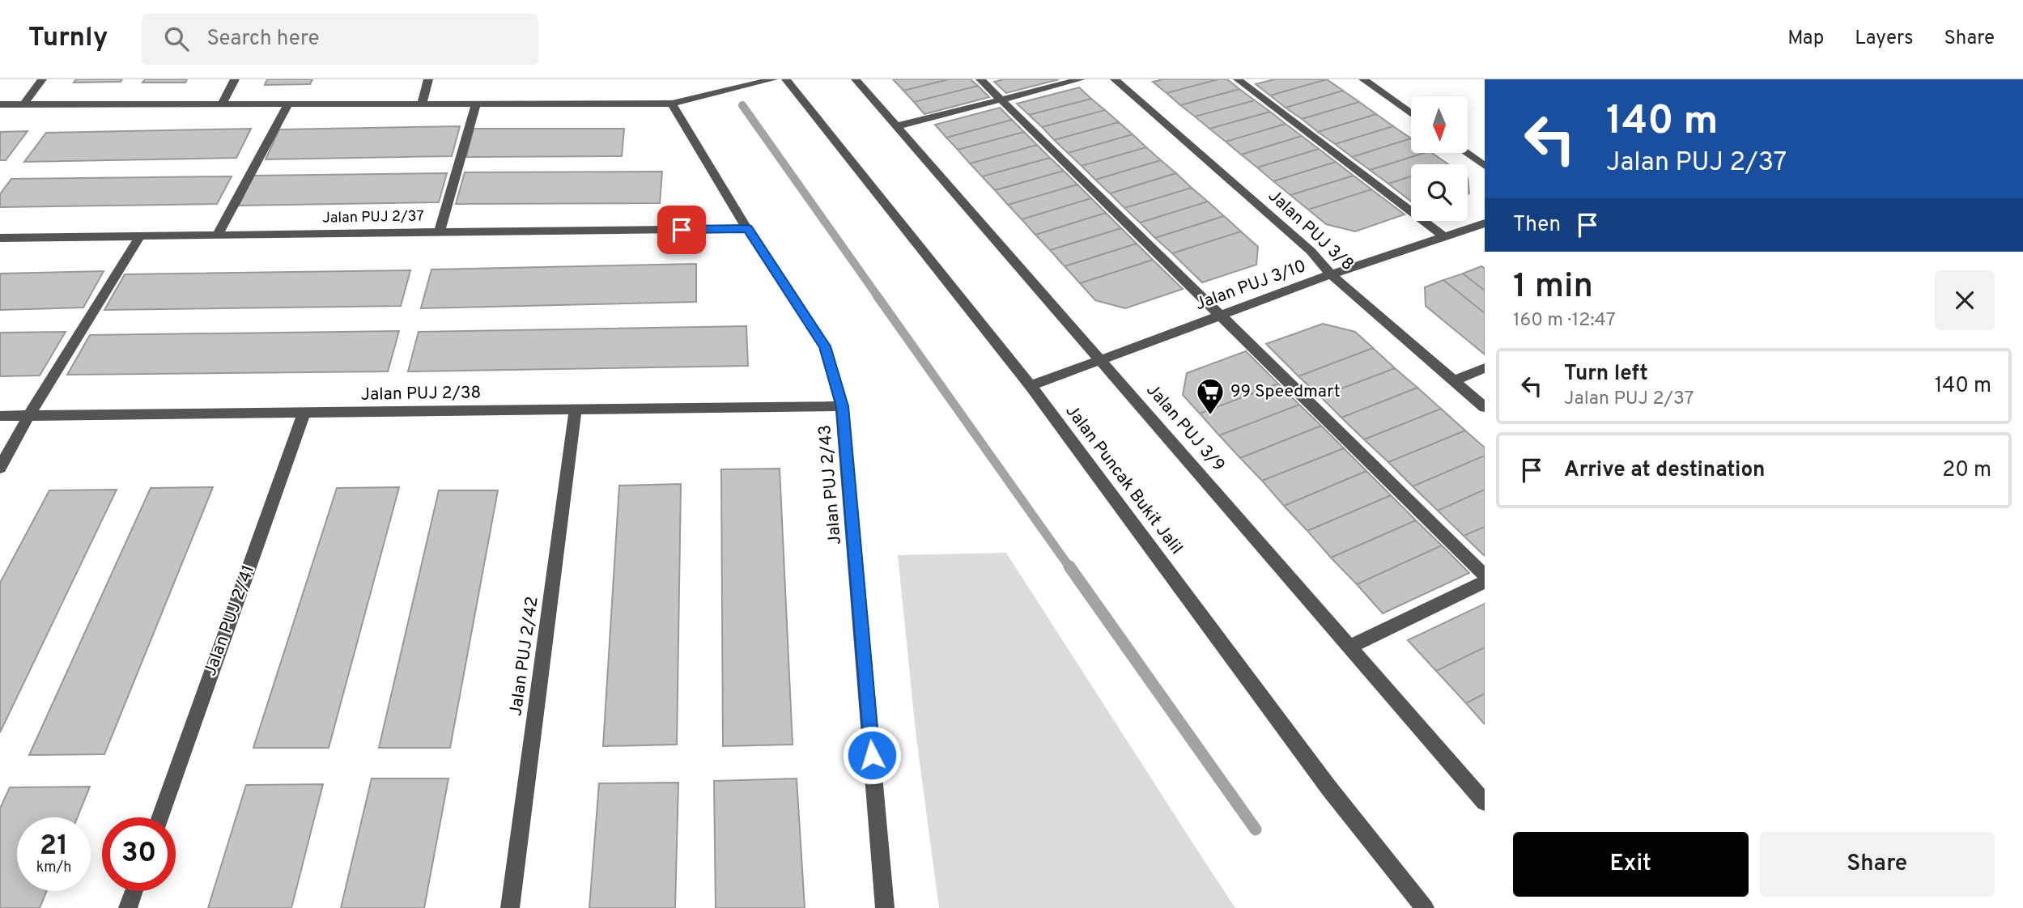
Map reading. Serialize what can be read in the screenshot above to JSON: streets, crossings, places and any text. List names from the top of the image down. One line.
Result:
{"streets":{"street":["Jalan PUJ 2/37","Jalan PUJ 3/8","Jalan PUJ 3/10","Jalan PUJ 2/38","Jalan PUJ 3/9","Jalan Puncak Bukit Jalil","Jalan PUJ 2/43","Jalan PUJ 2/41","Jalan PUJ 2/42"]},"crossings":[["Jalan PUJ 2/37","Jalan PUJ 2/43"],["Jalan PUJ 3/8","Jalan PUJ 3/10"],["Jalan PUJ 3/10","Jalan PUJ 3/9"],["Jalan PUJ 3/10","Jalan Puncak Bukit Jalil"],["Jalan PUJ 2/38","Jalan PUJ 2/43"],["Jalan PUJ 2/38","Jalan PUJ 2/41"],["Jalan PUJ 2/38","Jalan PUJ 2/42"]],"places":{"supermarket":["99 Speedmart"]},"north":"bottom","page":{"header":"Turnly","search":"Search here","nav":["Map","Layers","Share"],"turn":["140 m","Jalan PUJ 2/37"],"then":"Then","heading":["1 min","160 m · 12:47"],"list":[{"name":"Turn left","note":"Jalan PUJ 2/37","value":"140 m"},{"name":"Arrive at destination","value":"20 m"}],"speed":"21 km/h","limit":"30","buttons":["Exit","Share"]}}
